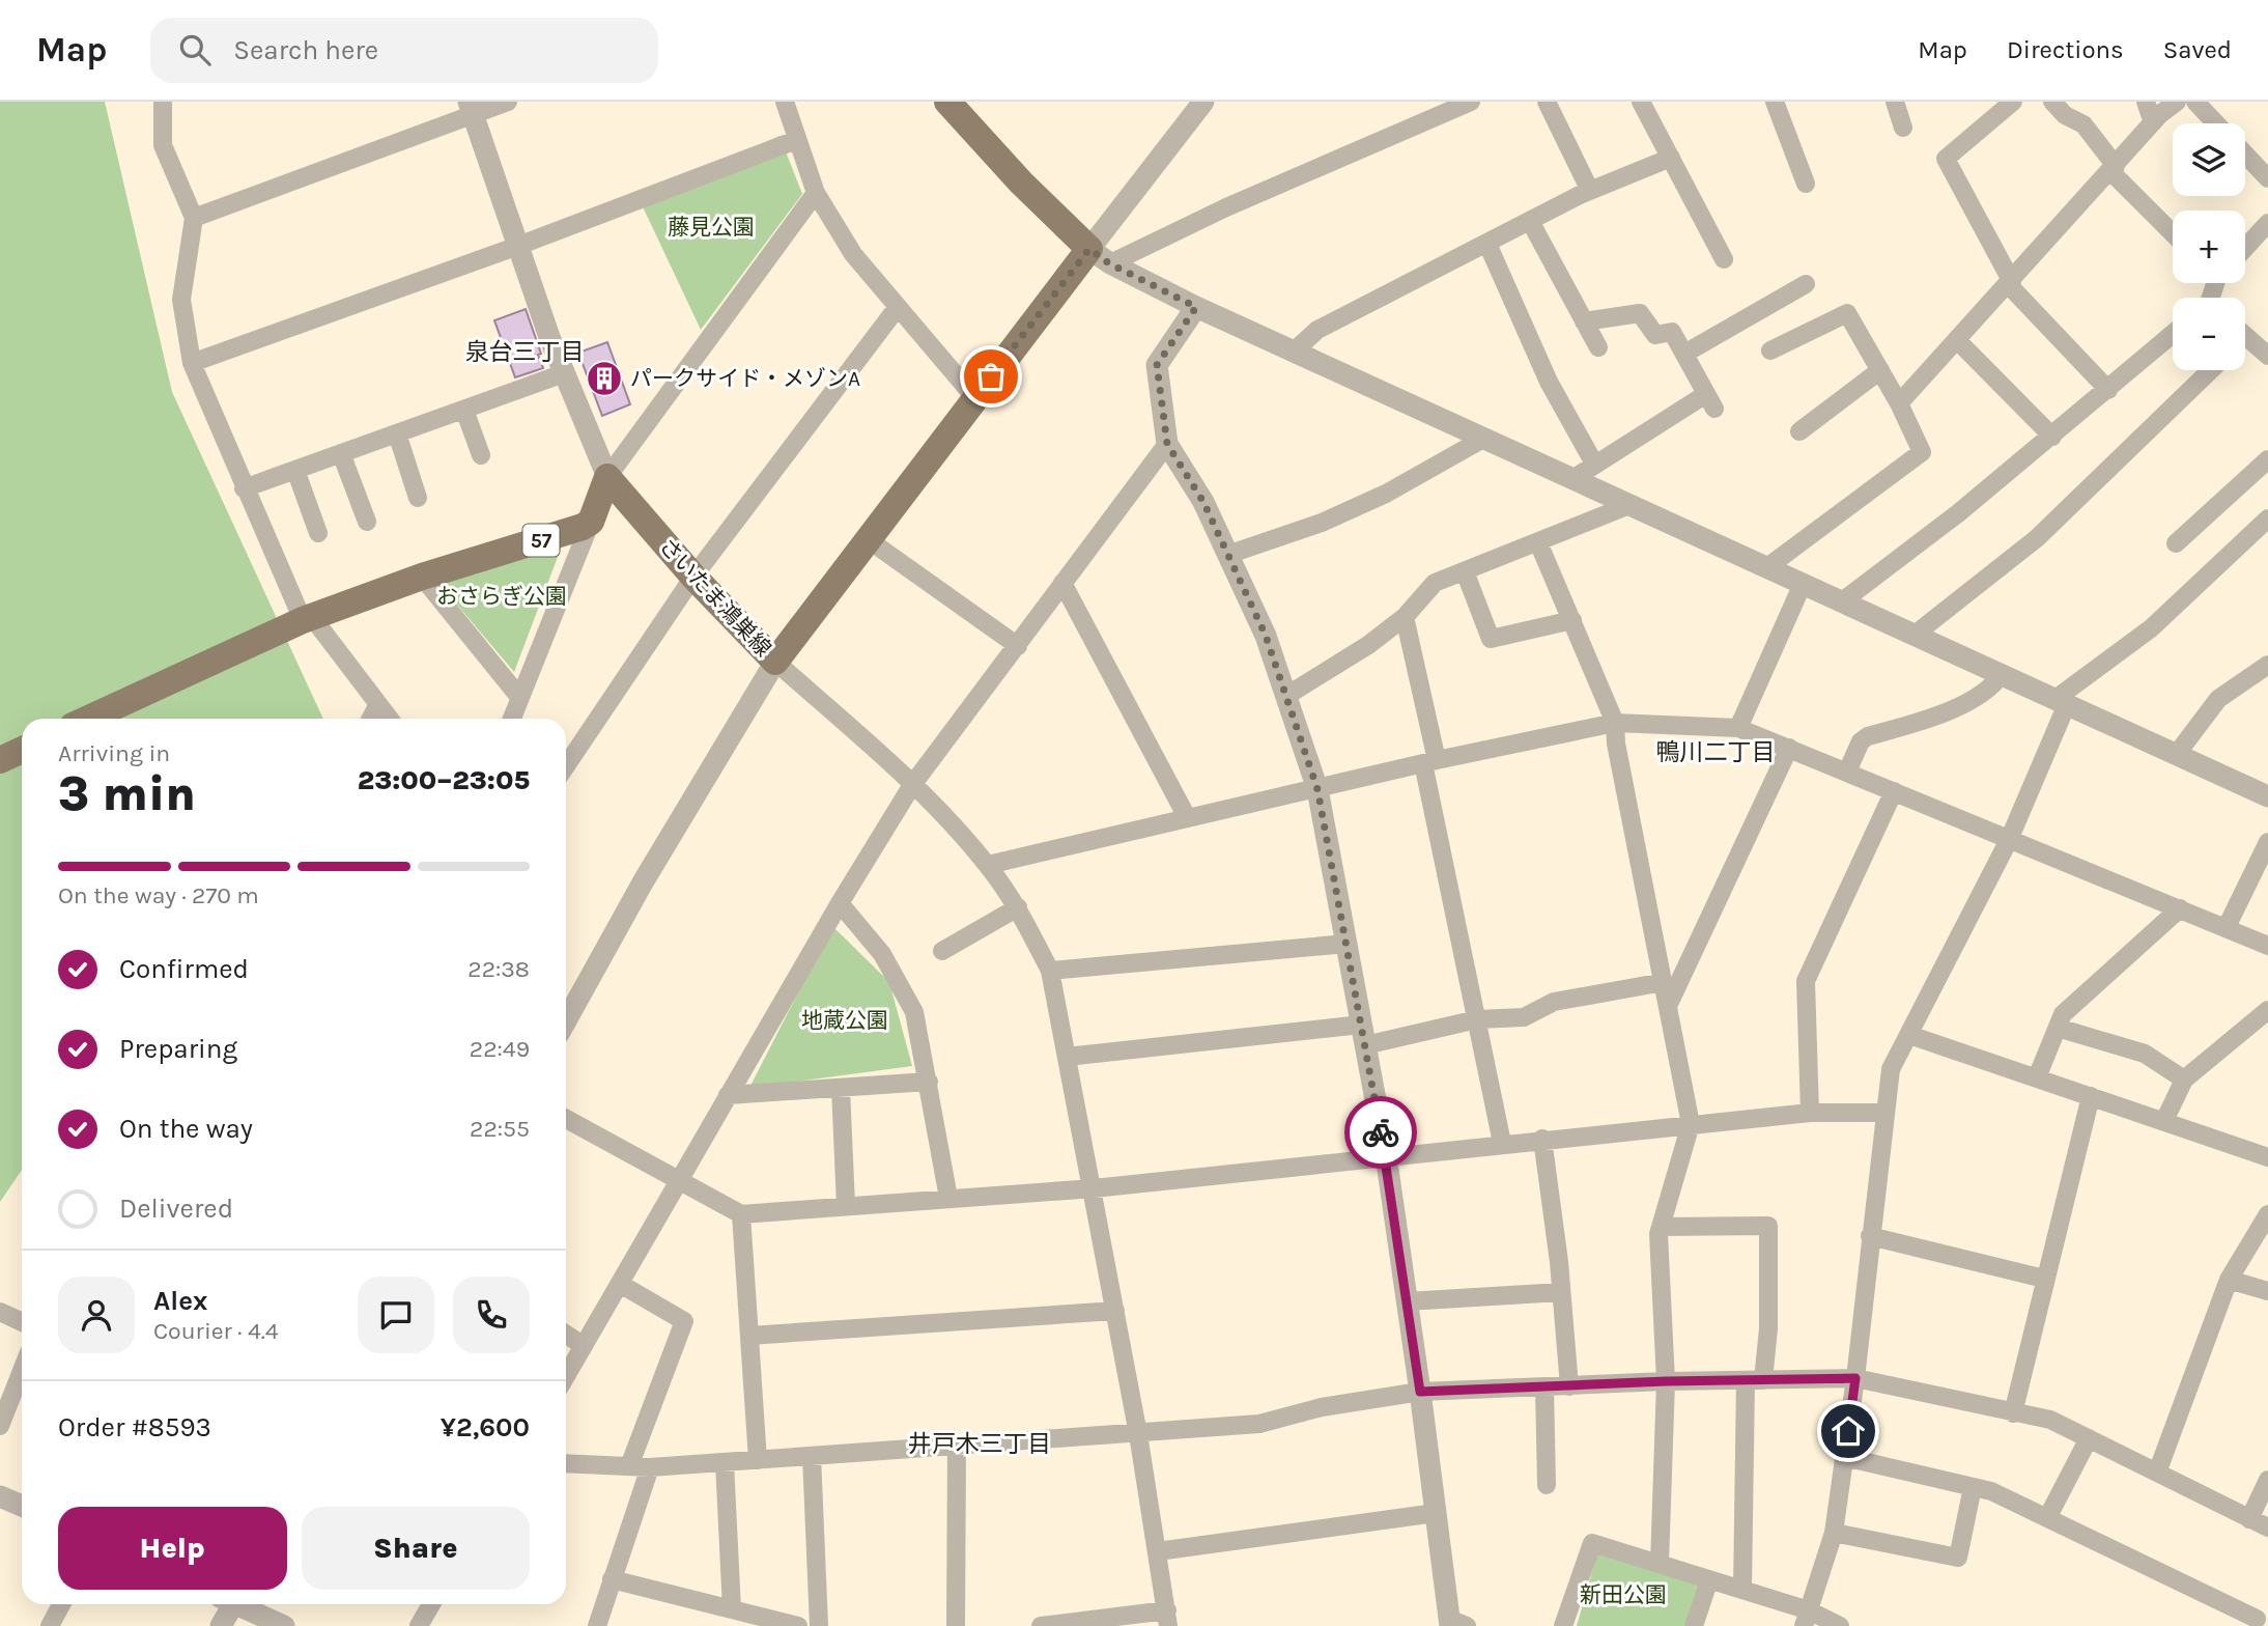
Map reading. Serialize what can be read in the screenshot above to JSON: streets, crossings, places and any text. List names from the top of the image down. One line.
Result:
{"streets":{"main road":["57","さいたま鴻巣線"]},"crossings":[["57","さいたま鴻巣線"]],"districts":["泉台三丁目","鴨川二丁目","井戸木三丁目"],"parks":["藤見公園","おさらぎ公園","地蔵公園","新田公園"],"places":{"building":["パークサイド・メゾンA"]},"page":{"header":"Map","search":"Search here","nav":["Map","Directions","Saved"],"map_buttons":["+","−"],"heading":["3 min","Arriving in","23:00–23:05"],"panel":["Alex","Courier · 4.4","Order #8593","¥2,600"],"bar":"On the way · 270 m","list":[["Confirmed","22:38"],["Preparing","22:49"],["On the way","22:55"],"Delivered"],"buttons":["Help","Share"]}}
